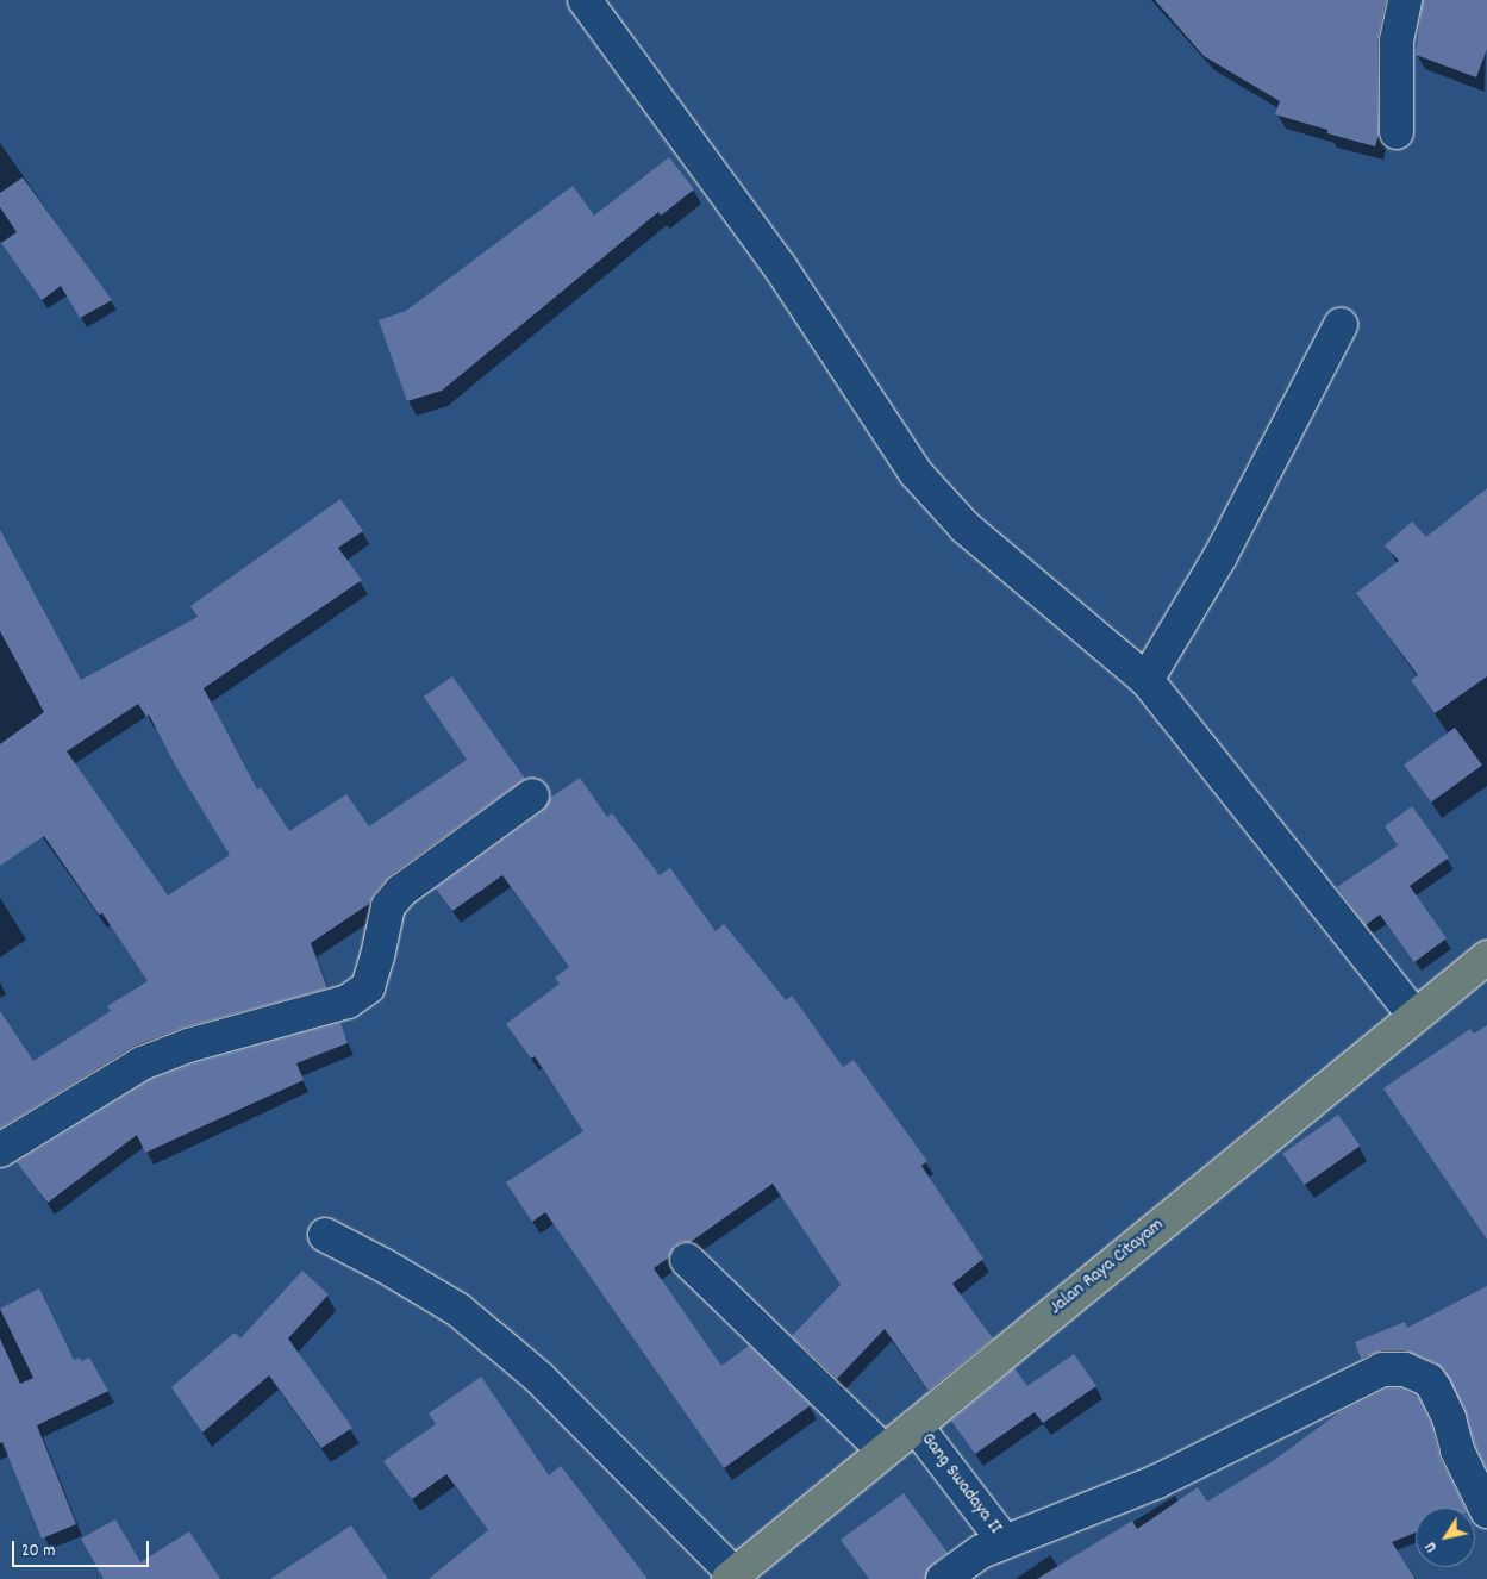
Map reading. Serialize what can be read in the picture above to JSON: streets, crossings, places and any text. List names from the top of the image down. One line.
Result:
{"streets":{"main road":["Jalan Raya Citayam"],"street":["Gang Swadaya II"]},"crossings":[["Jalan Raya Citayam","Gang Swadaya II"]],"scale_bar":"20 m","north":"bottom left"}
